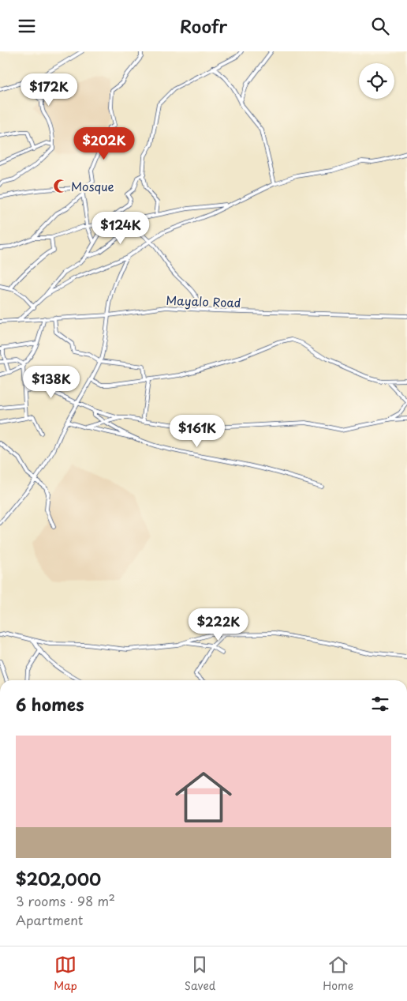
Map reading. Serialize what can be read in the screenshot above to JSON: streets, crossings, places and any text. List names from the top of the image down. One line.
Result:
{"streets":{"street":["Mayalo Road"]},"places":{"mosque":["Mosque"]},"page":{"header":"Roofr","price":["$172K","$202K","$124K","$138K","$161K","$222K"],"heading":"6 homes","list":[{"name":"$202,000","note":"3 rooms · 98 m² · Apartment"}],"tabs":["Map","Saved","Home"]}}
